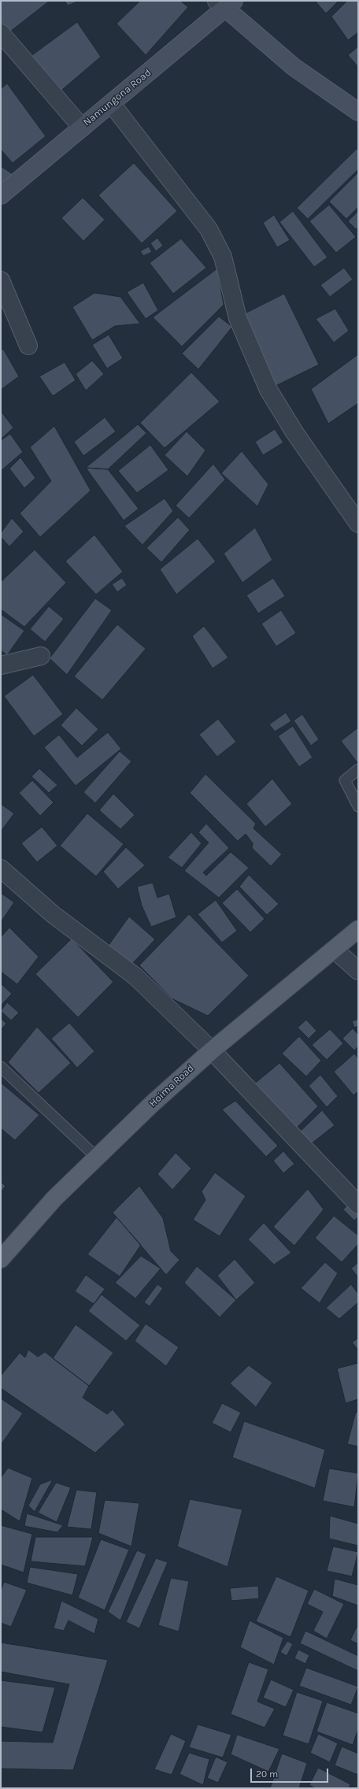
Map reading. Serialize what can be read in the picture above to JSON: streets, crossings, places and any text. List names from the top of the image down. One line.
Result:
{"streets":{"main road":["Hoima Road"],"street":["Namungona Road"]},"scale_bar":"20 m"}
